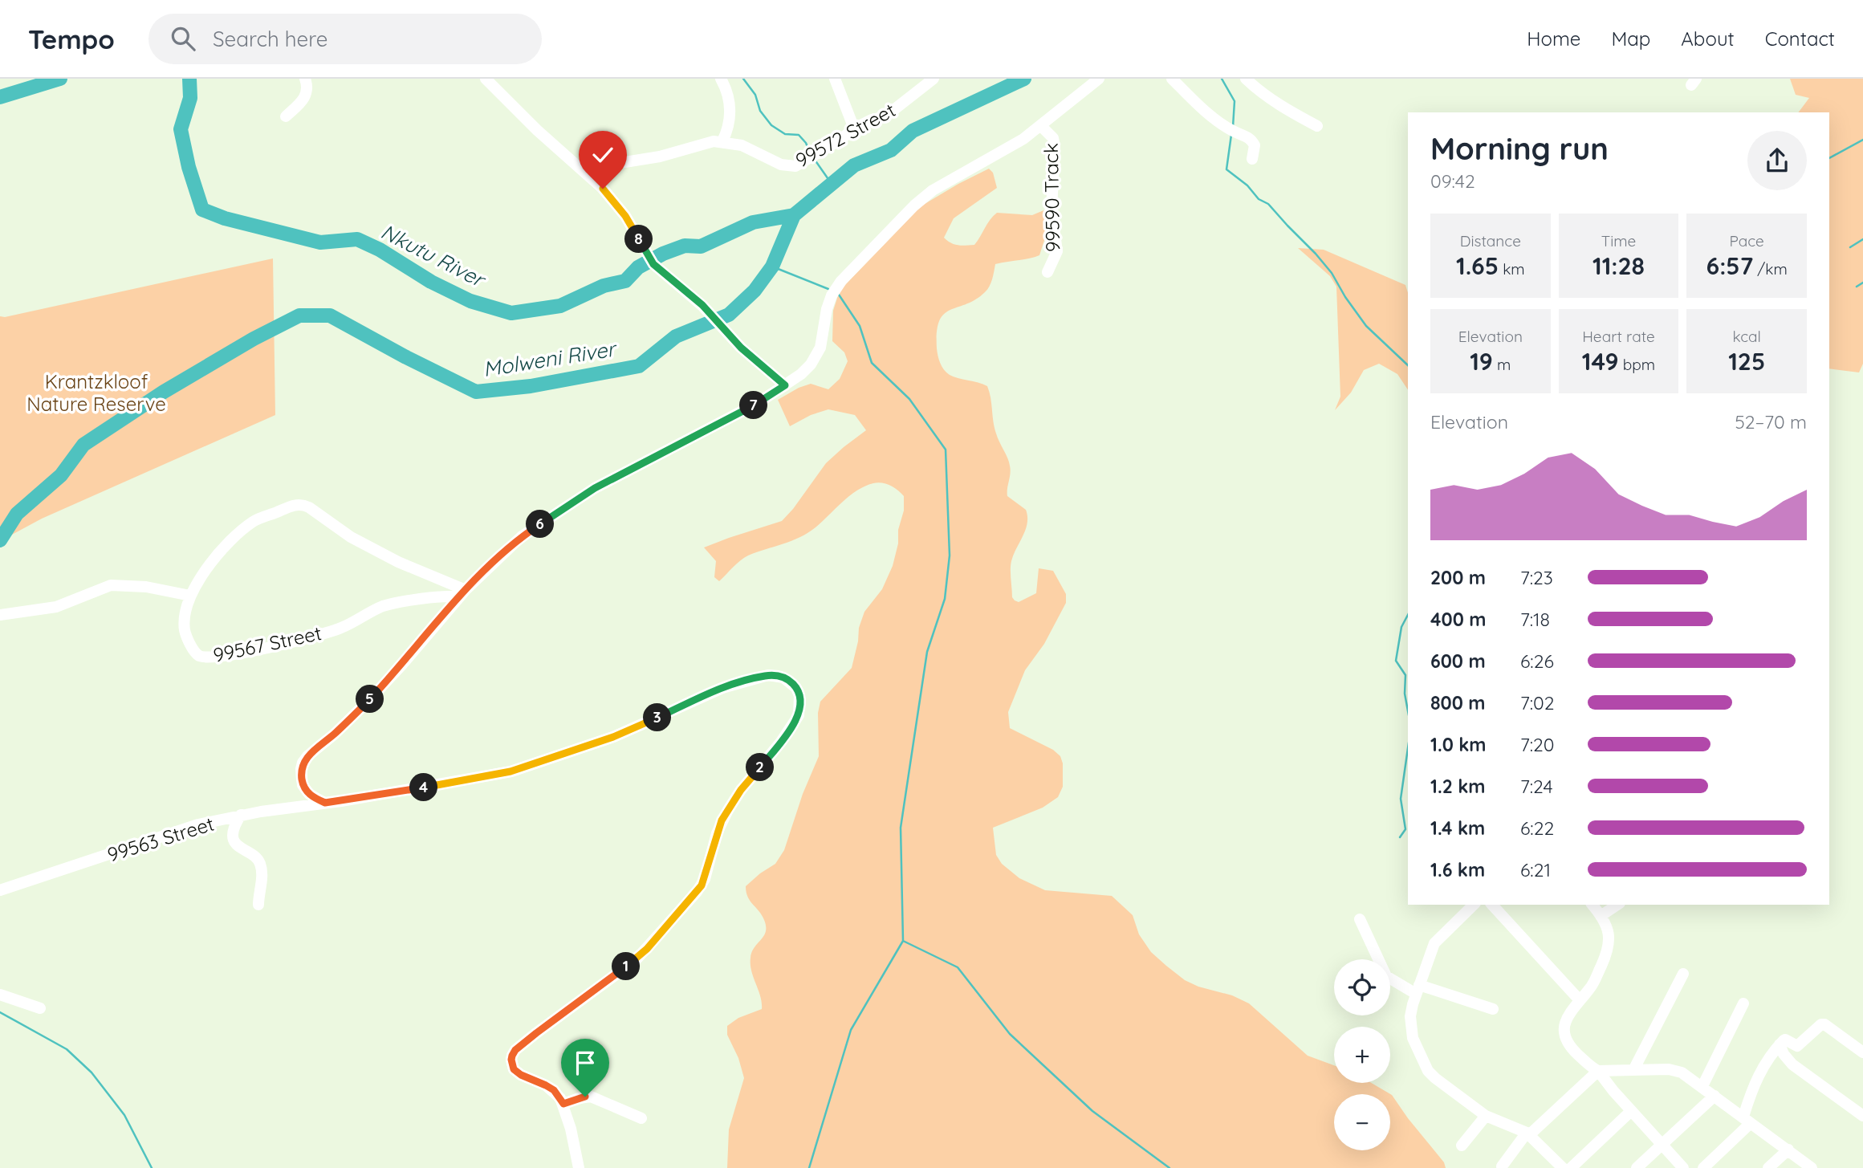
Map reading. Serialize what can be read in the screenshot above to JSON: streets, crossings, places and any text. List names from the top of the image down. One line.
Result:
{"streets":{"street":["99572 Street","99590 Track","99567 Street","99563 Street"]},"water":["Nkutu River","Molweni River"],"parks":["Krantzkloof Nature Reserve"],"page":{"header":"Tempo","search":"Search here","nav":["Home","Map","About","Contact"],"heading":["Morning run","09:42"],"stats":[["Distance","1.65 km"],["Time","11:28"],["Pace","6:57 /km"],["Elevation","19 m"],["Heart rate","149 bpm"],["kcal","125"]],"pins":["8","7","6","5","3","2","4","1"],"chart":["Elevation","52–70 m"],"list":[{"name":"200 m","note":"7:23"},{"name":"400 m","note":"7:18"},{"name":"600 m","note":"6:26"},{"name":"800 m","note":"7:02"},{"name":"1.0 km","note":"7:20"},{"name":"1.2 km","note":"7:24"},{"name":"1.4 km","note":"6:22"},{"name":"1.6 km","note":"6:21"}],"map_buttons":["+","−"]}}
